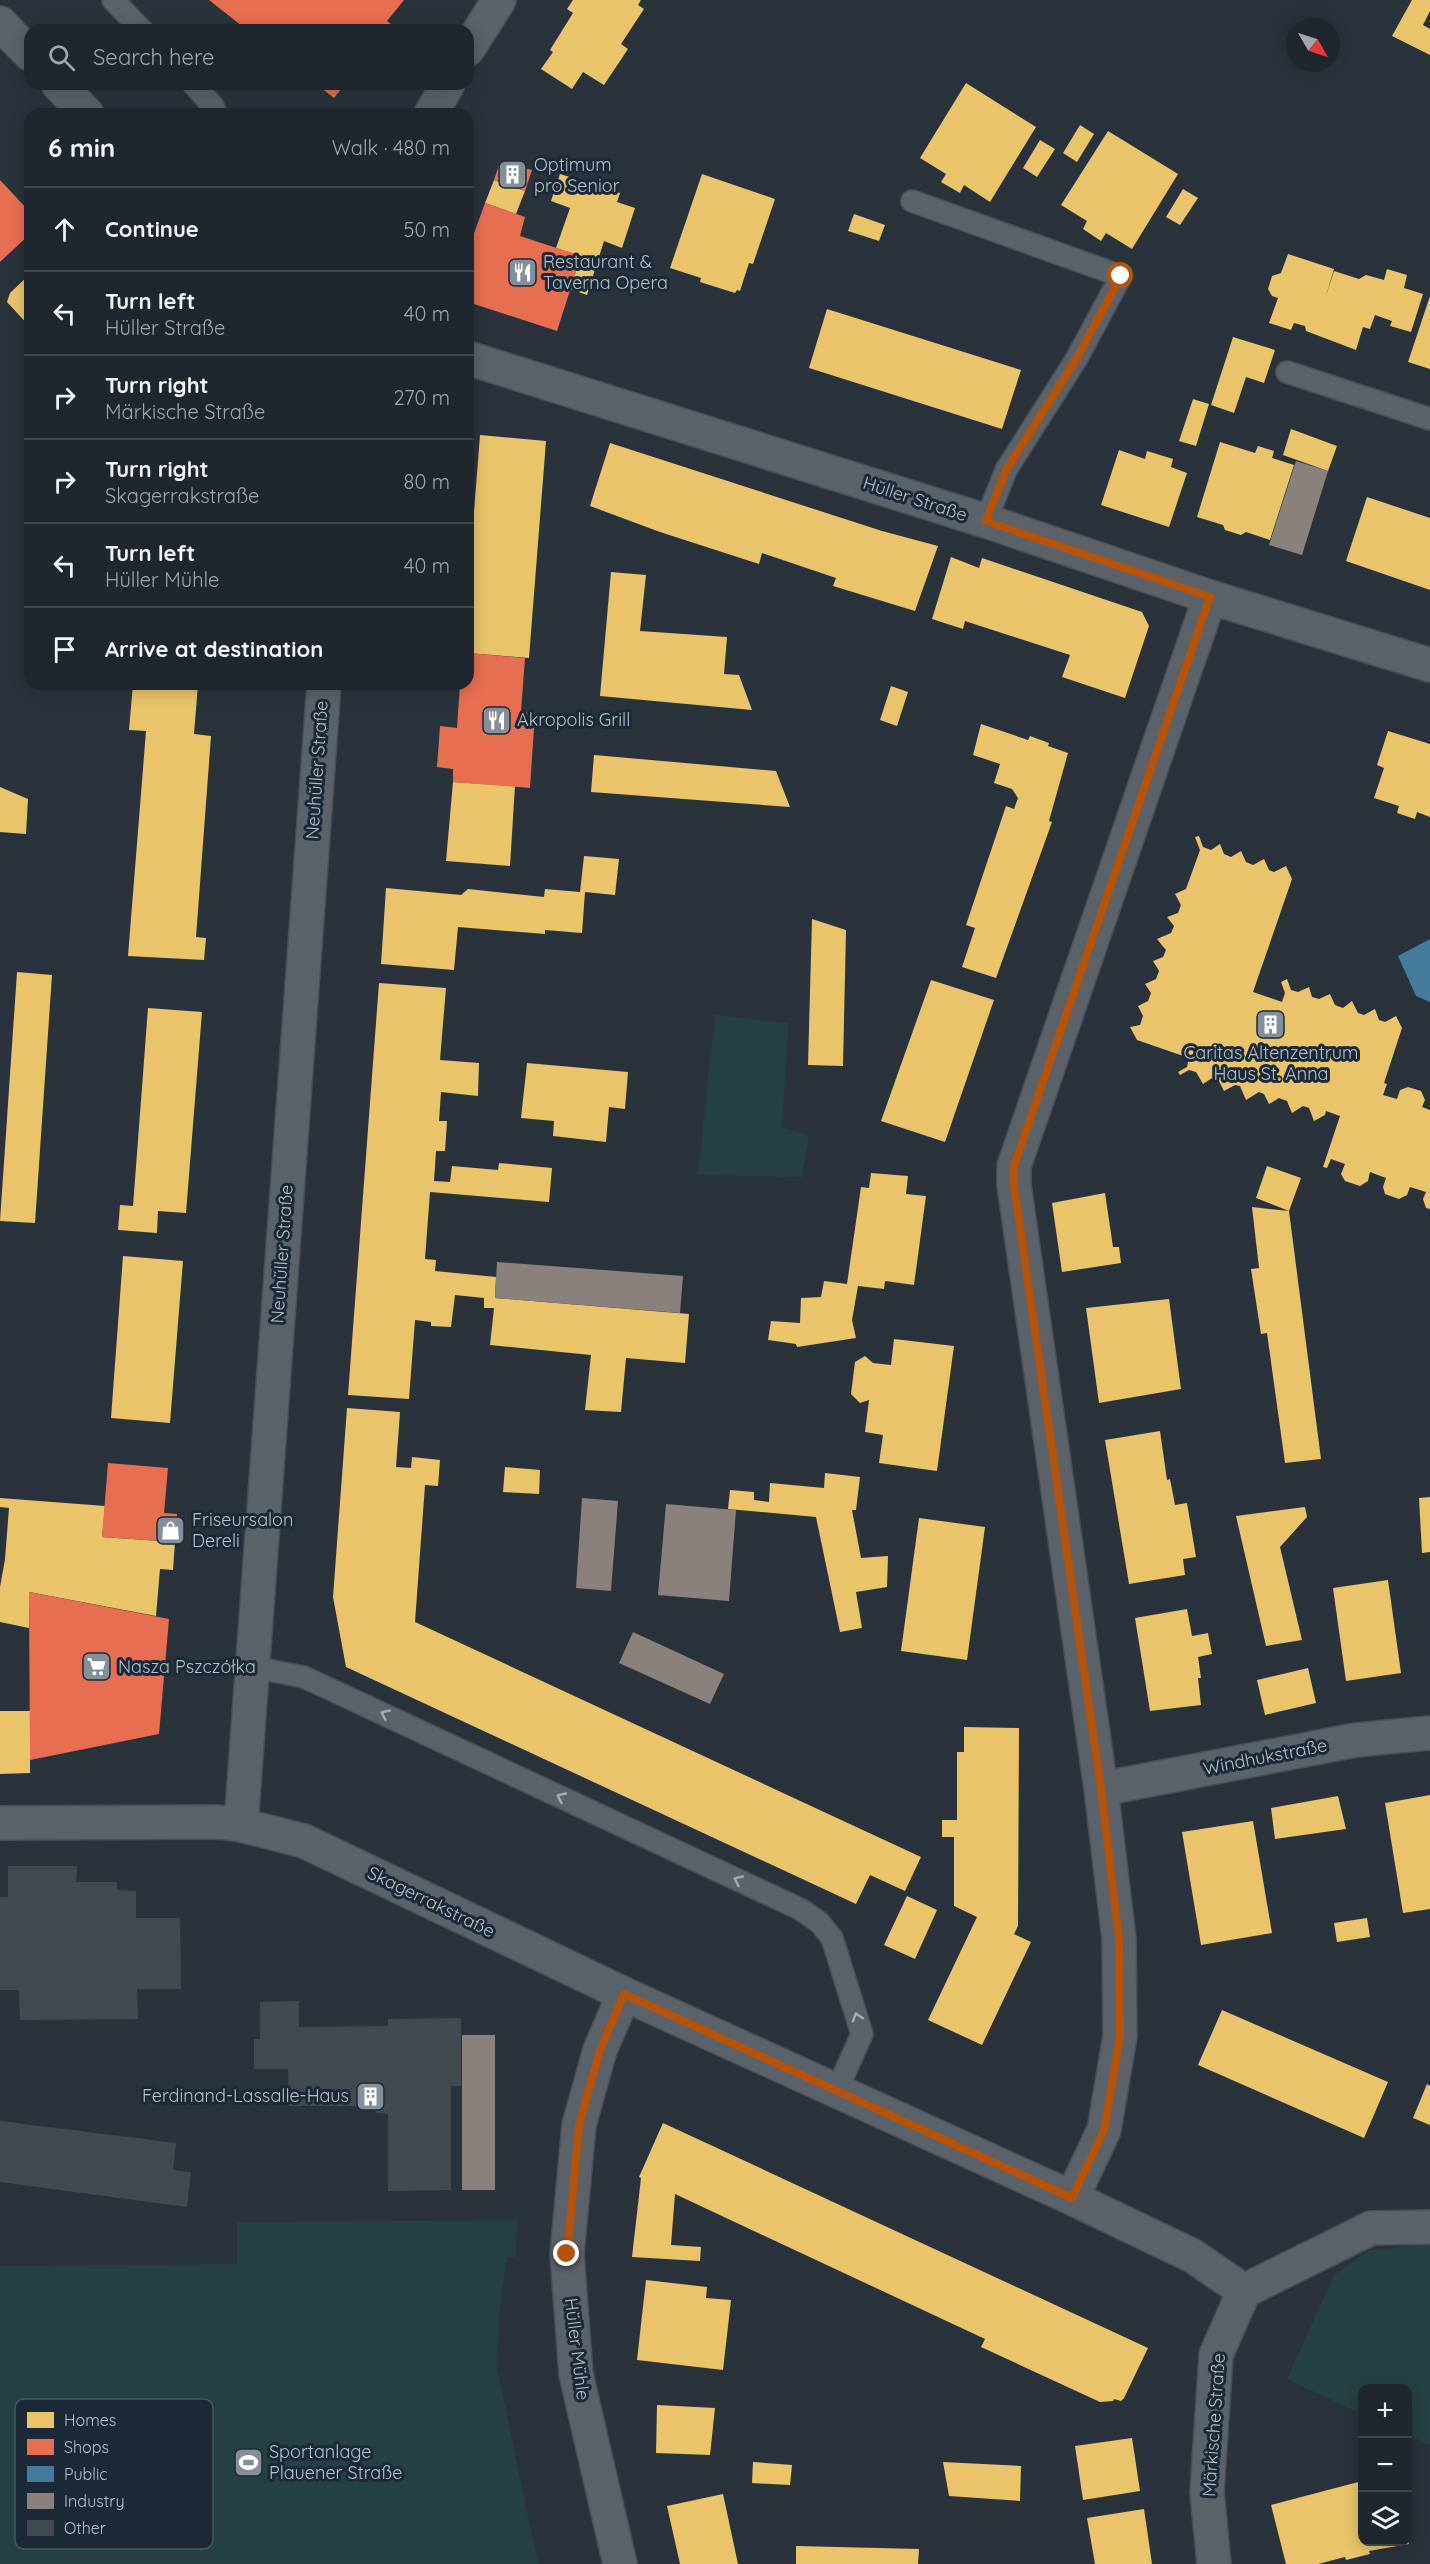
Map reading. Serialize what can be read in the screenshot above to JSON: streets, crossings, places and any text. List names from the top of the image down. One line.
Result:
{"streets":{"street":["Hüller Straße","Neuhüller Straße","Windhukstraße","Skagerrakstraße","Hüller Mühle","Märkische Straße"]},"crossings":[["Neuhüller Straße","Skagerrakstraße"],["Skagerrakstraße","Hüller Mühle"],["Skagerrakstraße","Märkische Straße"]],"places":{"building":["Optimum pro Senior","Caritas Altenzentrum Haus St. Anna","Ferdinand-Lassalle-Haus"],"restaurant":["Restaurant & Taverna Opera","Akropolis Grill"],"shop":["Friseursalon Dereli"],"supermarket":["Nasza Pszczółka"],"sports":["Sportanlage Plauener Straße"]},"legend":["Homes","Shops","Public","Industry","Other"],"north":"bottom right","page":{"search":"Search here","heading":["6 min","Walk · 480 m"],"list":[["Continue","50 m"],["Turn left","Hüller Straße","40 m"],["Turn right","Märkische Straße","270 m"],["Turn right","Skagerrakstraße","80 m"],["Turn left","Hüller Mühle","40 m"],"Arrive at destination"],"map_buttons":["+","−"]}}
